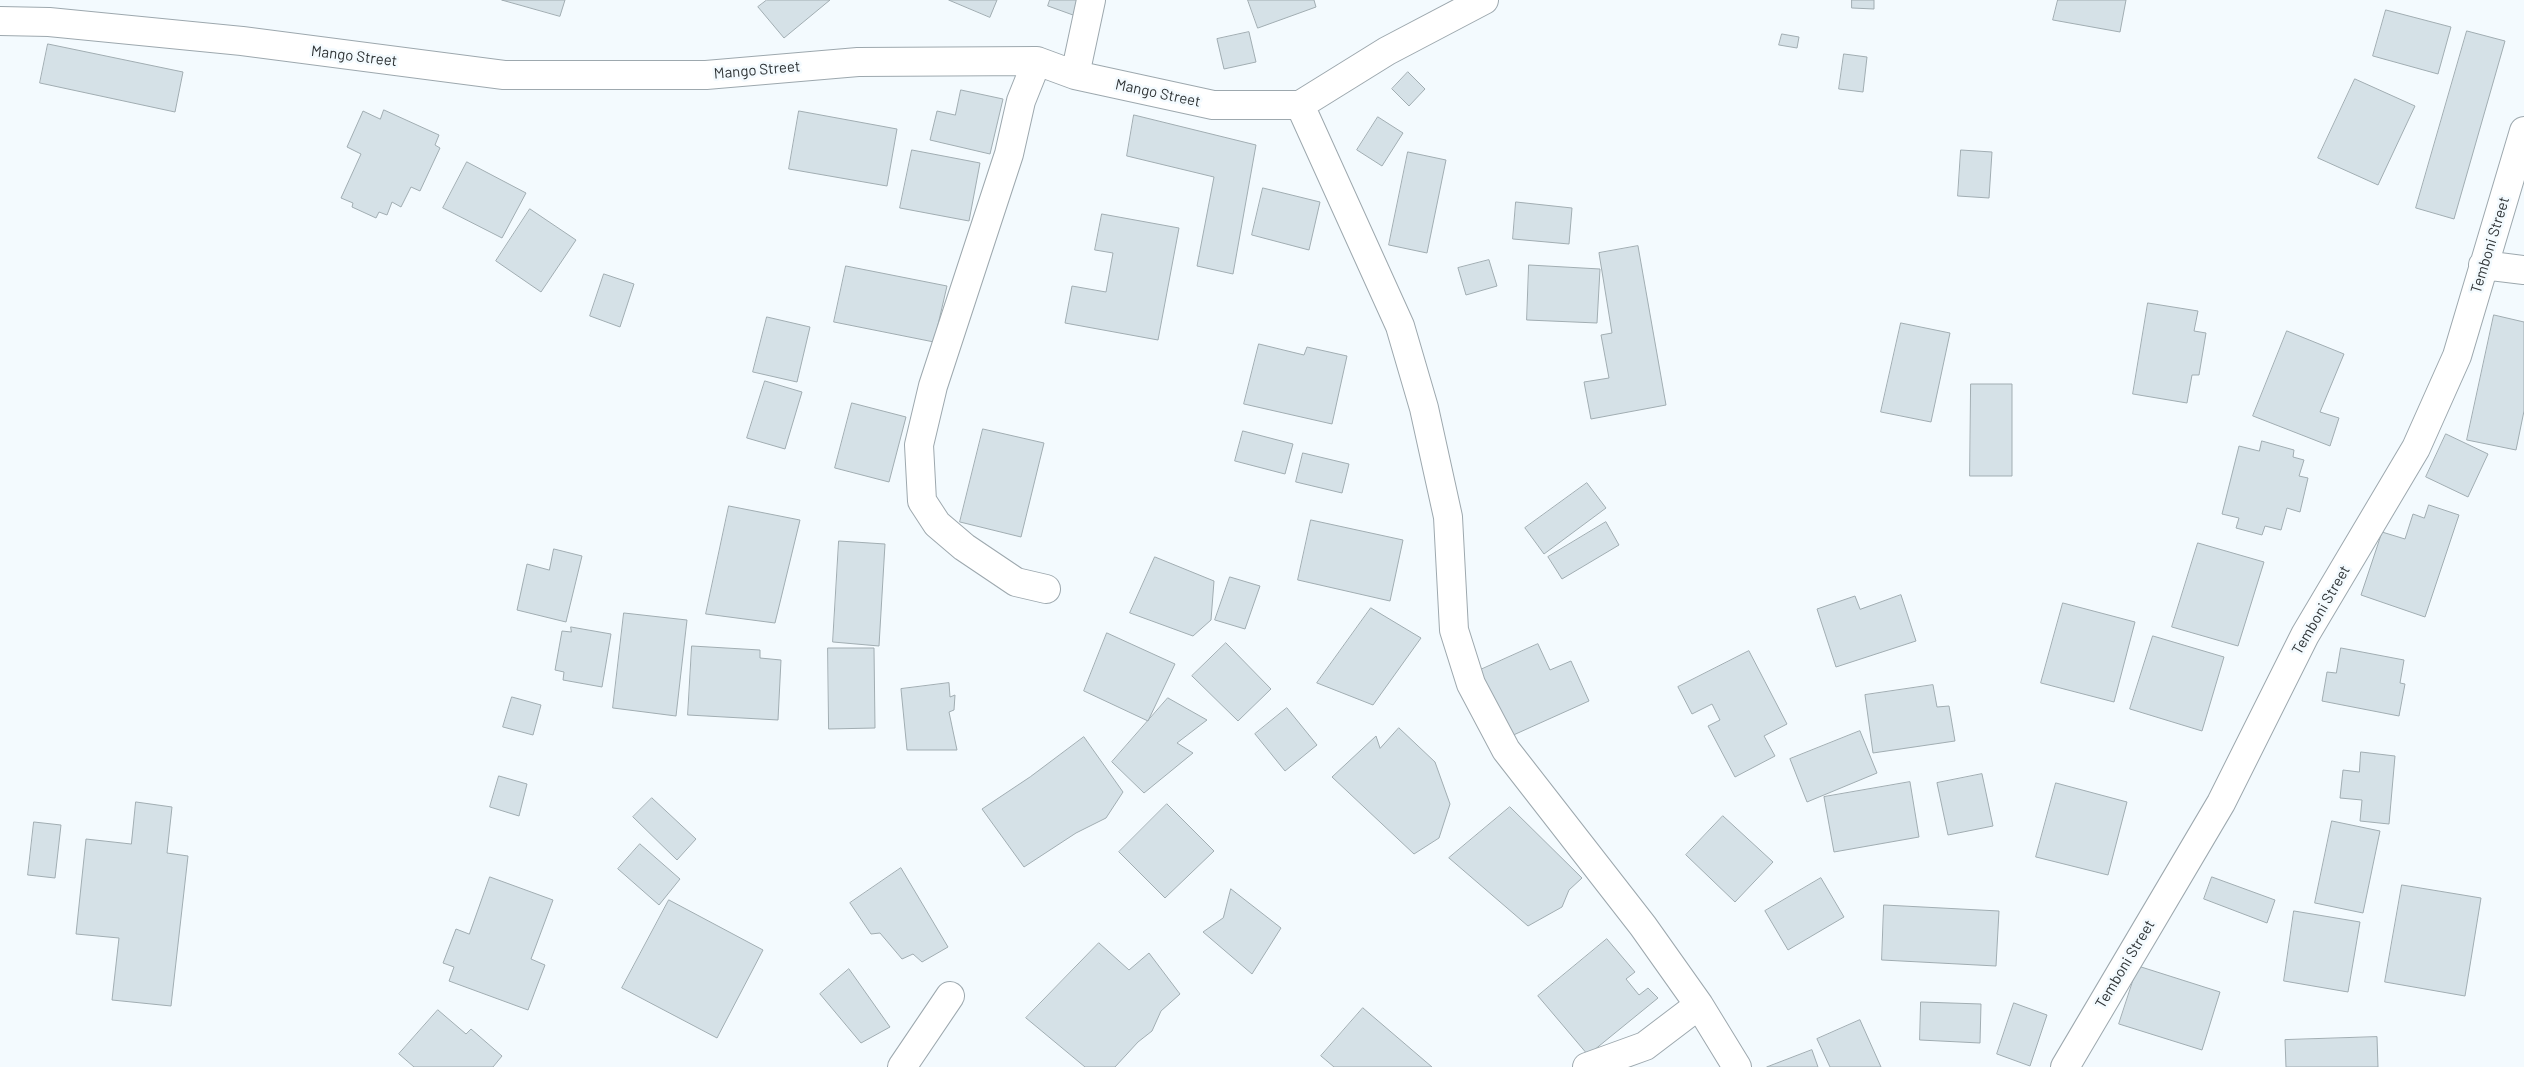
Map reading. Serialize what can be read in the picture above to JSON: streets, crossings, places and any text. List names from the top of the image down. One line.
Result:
{"streets":{"street":["Mango Street","Temboni Street"]}}
